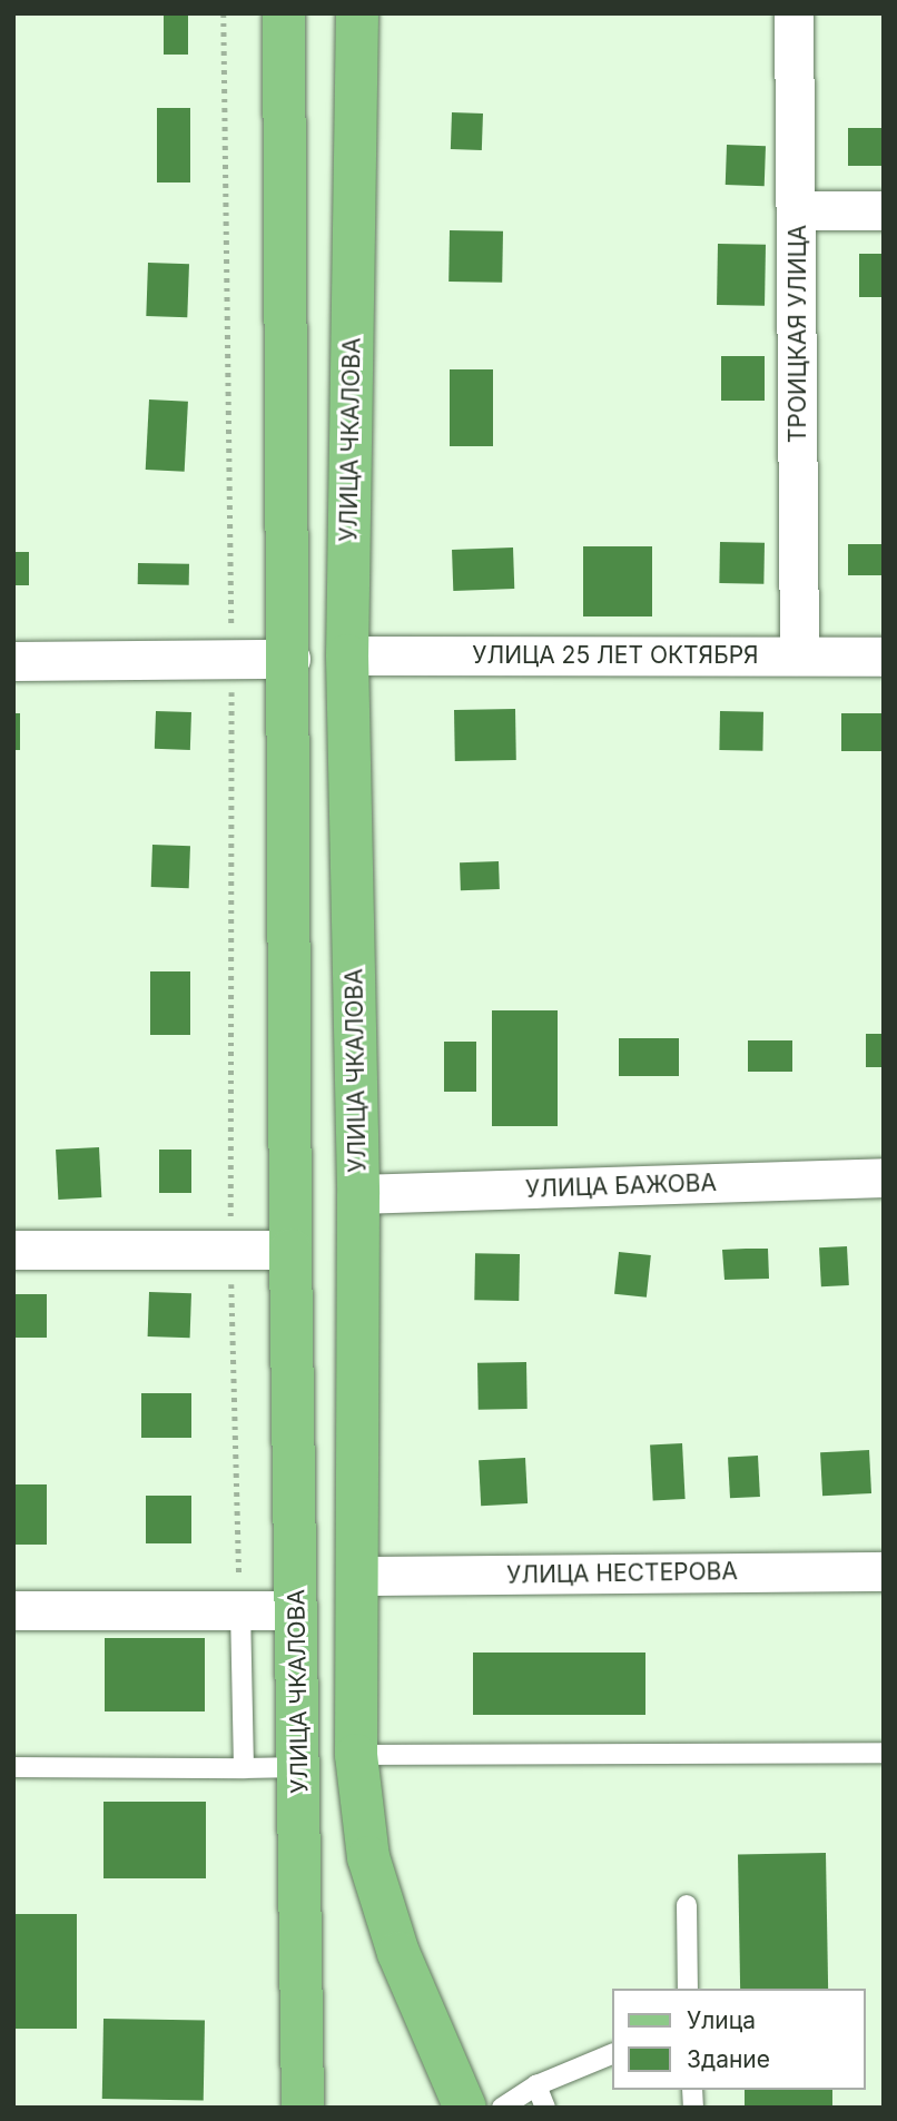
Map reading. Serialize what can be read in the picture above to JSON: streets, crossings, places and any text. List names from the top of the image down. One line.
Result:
{"streets":{"main road":["УЛИЦА ЧКАЛОВА"],"street":["ТРОИЦКАЯ УЛИЦА","УЛИЦА 25 ЛЕТ ОКТЯБРЯ","УЛИЦА БАЖОВА","УЛИЦА НЕСТЕРОВА"]},"crossings":[["ТРОИЦКАЯ УЛИЦА","УЛИЦА 25 ЛЕТ ОКТЯБРЯ"],["УЛИЦА ЧКАЛОВА","УЛИЦА 25 ЛЕТ ОКТЯБРЯ"],["УЛИЦА ЧКАЛОВА","УЛИЦА БАЖОВА"],["УЛИЦА ЧКАЛОВА","УЛИЦА НЕСТЕРОВА"]],"legend":["Улица","Здание"]}
